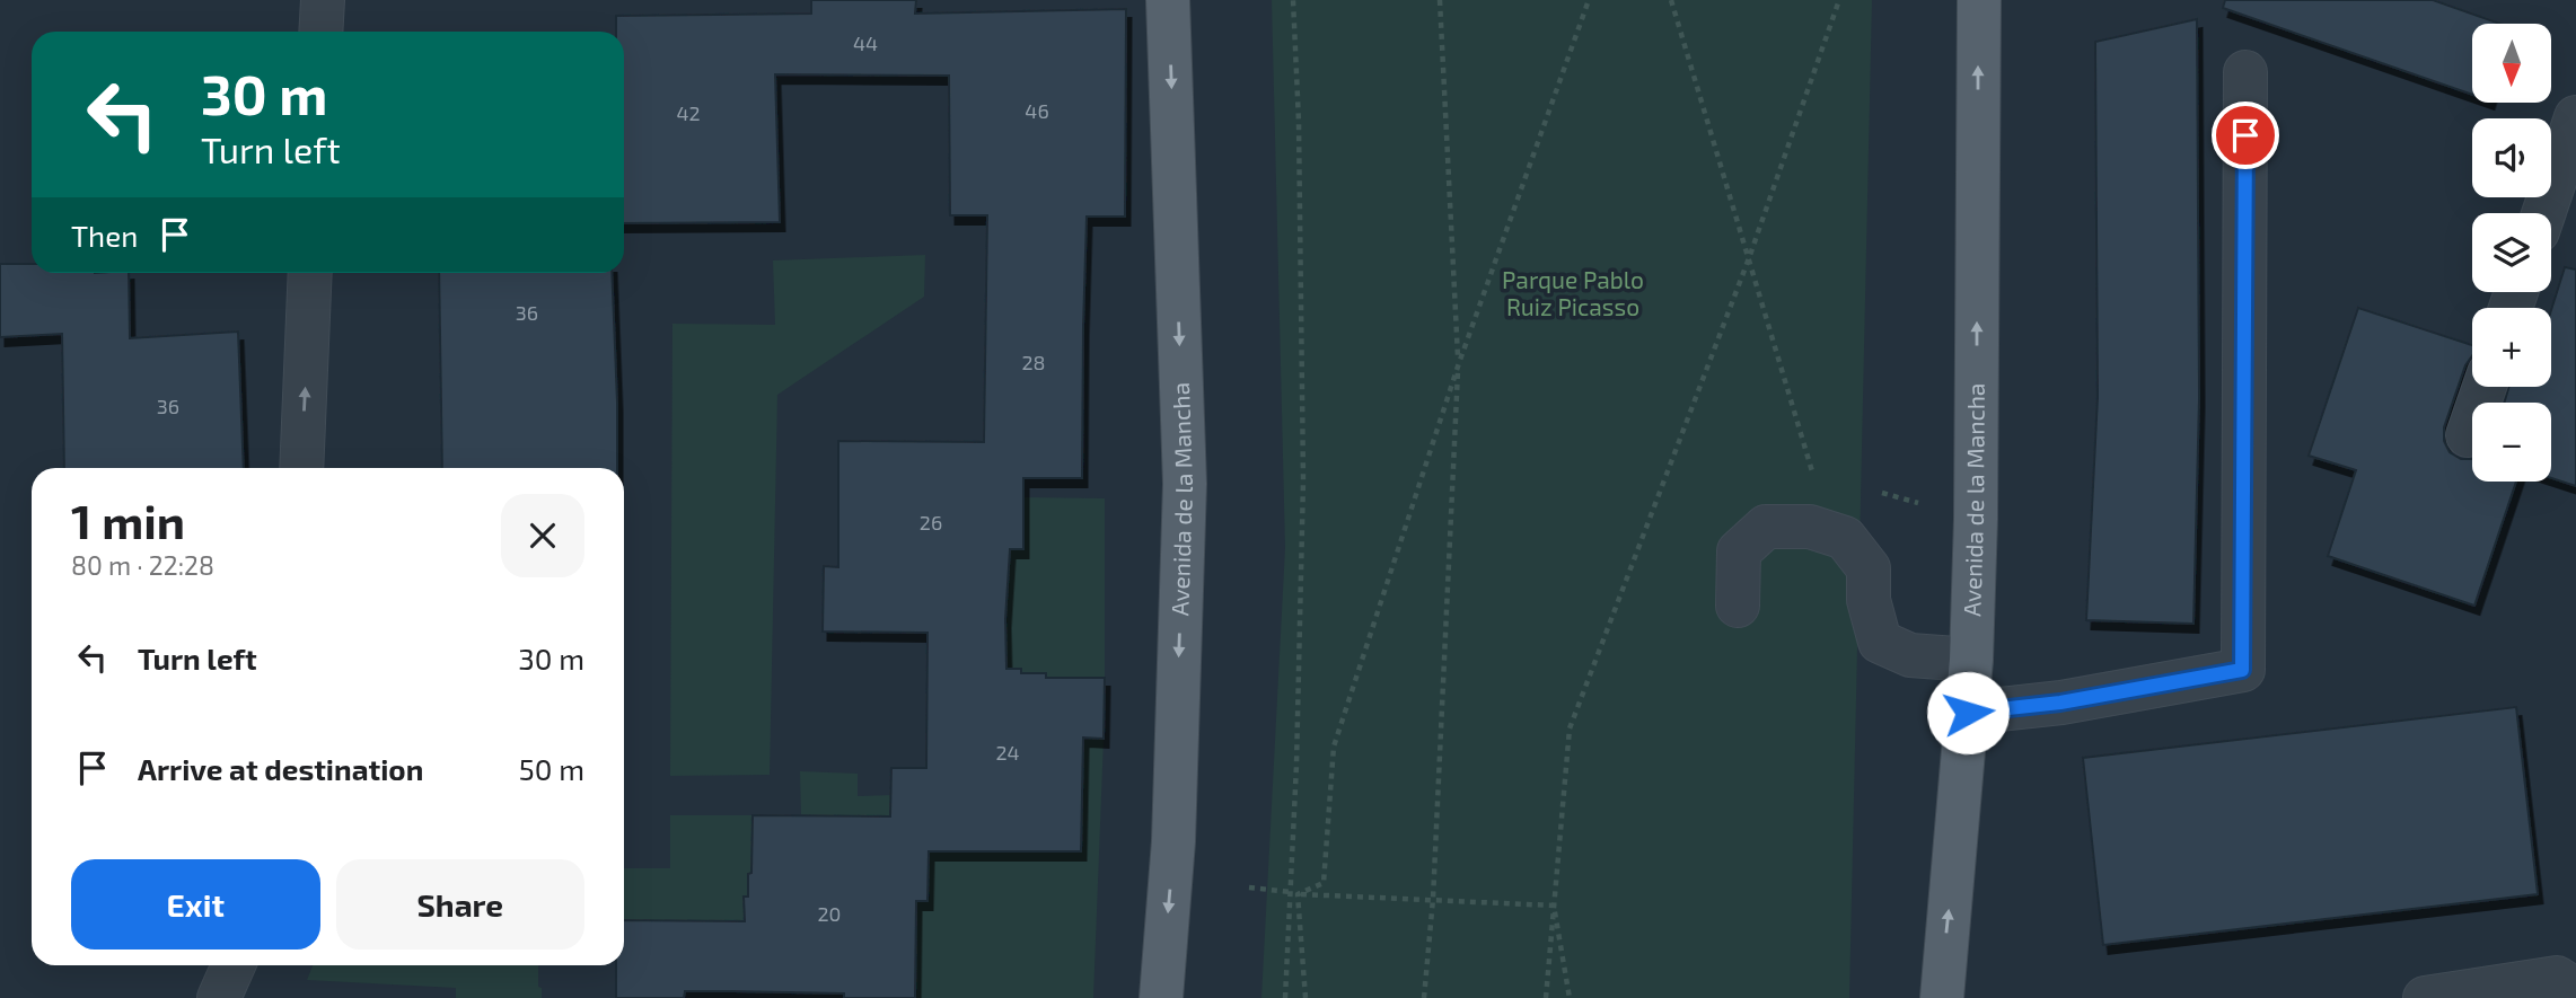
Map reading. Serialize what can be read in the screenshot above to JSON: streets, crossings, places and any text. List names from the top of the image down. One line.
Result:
{"streets":{"main road":["Avenida de la Mancha"]},"parks":["Parque Pablo Ruiz Picasso"],"house_numbers":["44","46","42","36","28","36","26","24","20"],"north":"bottom","page":{"map_buttons":["+","−"],"turn":["30 m","Turn left"],"then":"Then","heading":["1 min","80 m · 22:28"],"list":[{"name":"Turn left","value":"30 m"},{"name":"Arrive at destination","value":"50 m"}],"buttons":["Exit","Share"]}}
